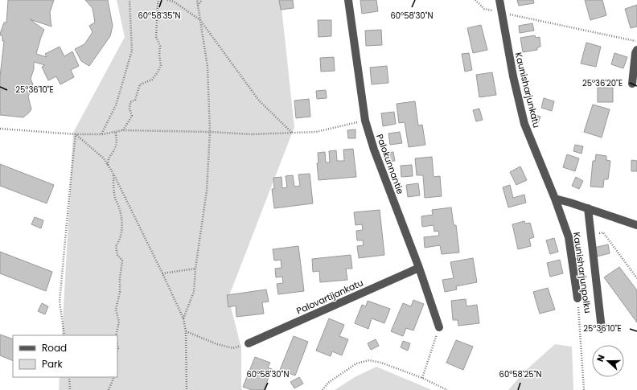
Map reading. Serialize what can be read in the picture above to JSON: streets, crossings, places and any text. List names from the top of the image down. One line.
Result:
{"streets":{"street":["Kaunisharjunkatu","Palokunnantie","Kaunisharjunpolku","Palovartijankatu"]},"crossings":[["Kaunisharjunkatu","Kaunisharjunpolku"],["Palokunnantie","Palovartijankatu"]],"legend":["Road","Park"],"north":"left","coordinates":["60°58'35\"N","60°58'30\"N","25°36'20\"E","25°36'10\"E","60°58'25\"N"]}
